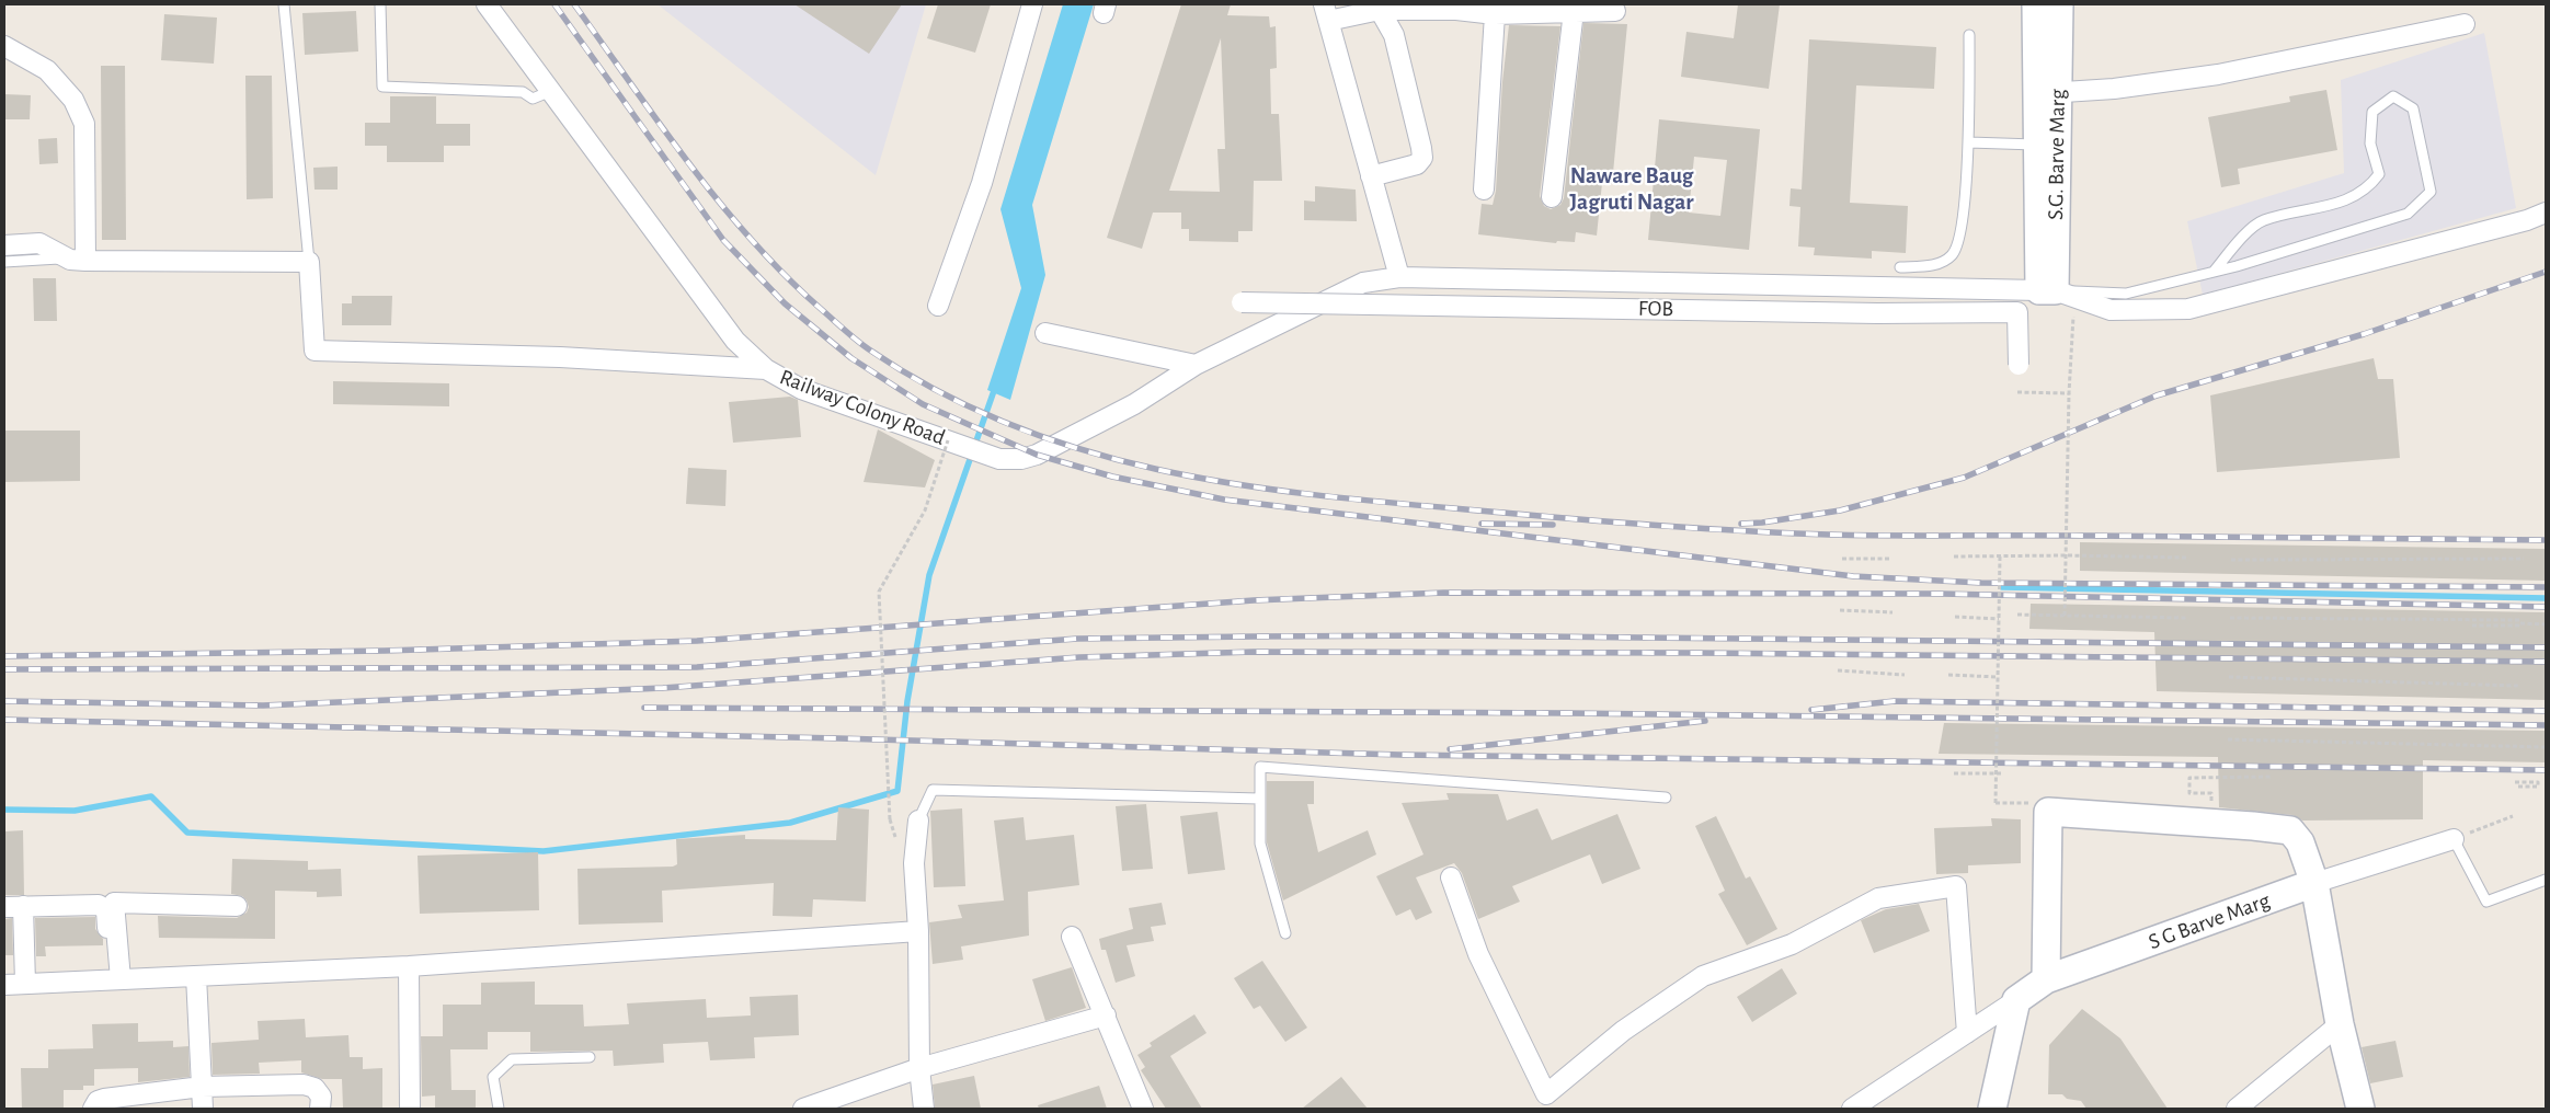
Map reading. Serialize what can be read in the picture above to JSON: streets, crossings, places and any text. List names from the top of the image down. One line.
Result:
{"streets":{"street":["S.G. Barve Marg","FOB","Railway Colony Road","S G Barve Marg"]},"crossings":[["S.G. Barve Marg","Railway Colony Road"]],"districts":["Naware Baug Jagruti Nagar"]}
